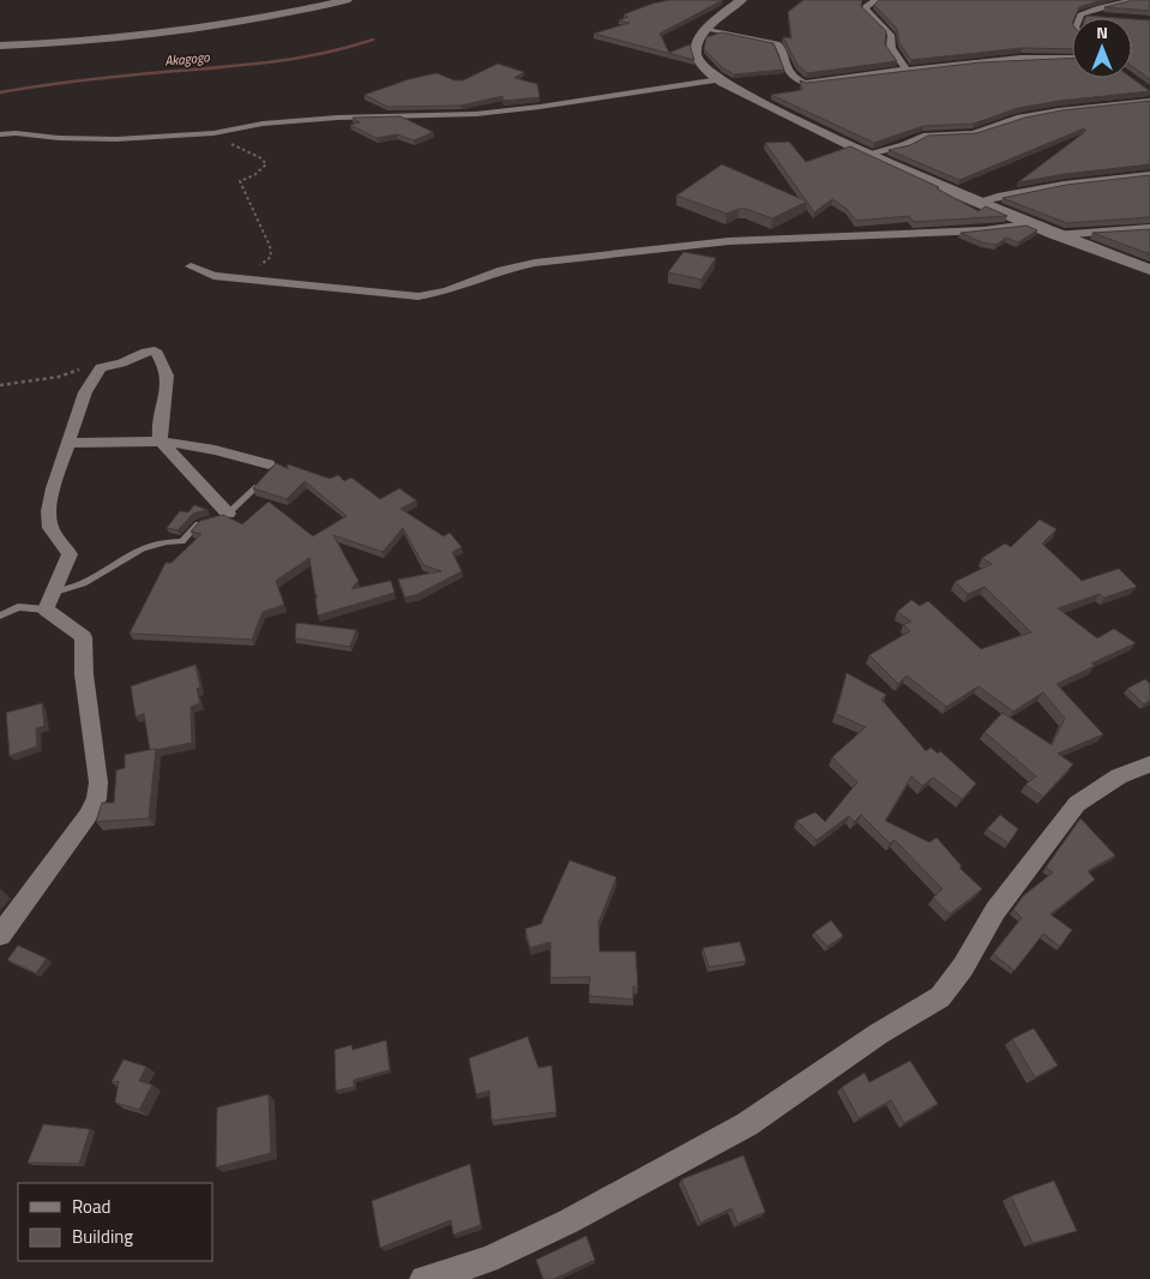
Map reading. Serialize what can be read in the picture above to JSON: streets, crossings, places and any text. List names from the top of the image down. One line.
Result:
{"water":["Akagogo"],"legend":["Road","Building"],"north":"top"}
